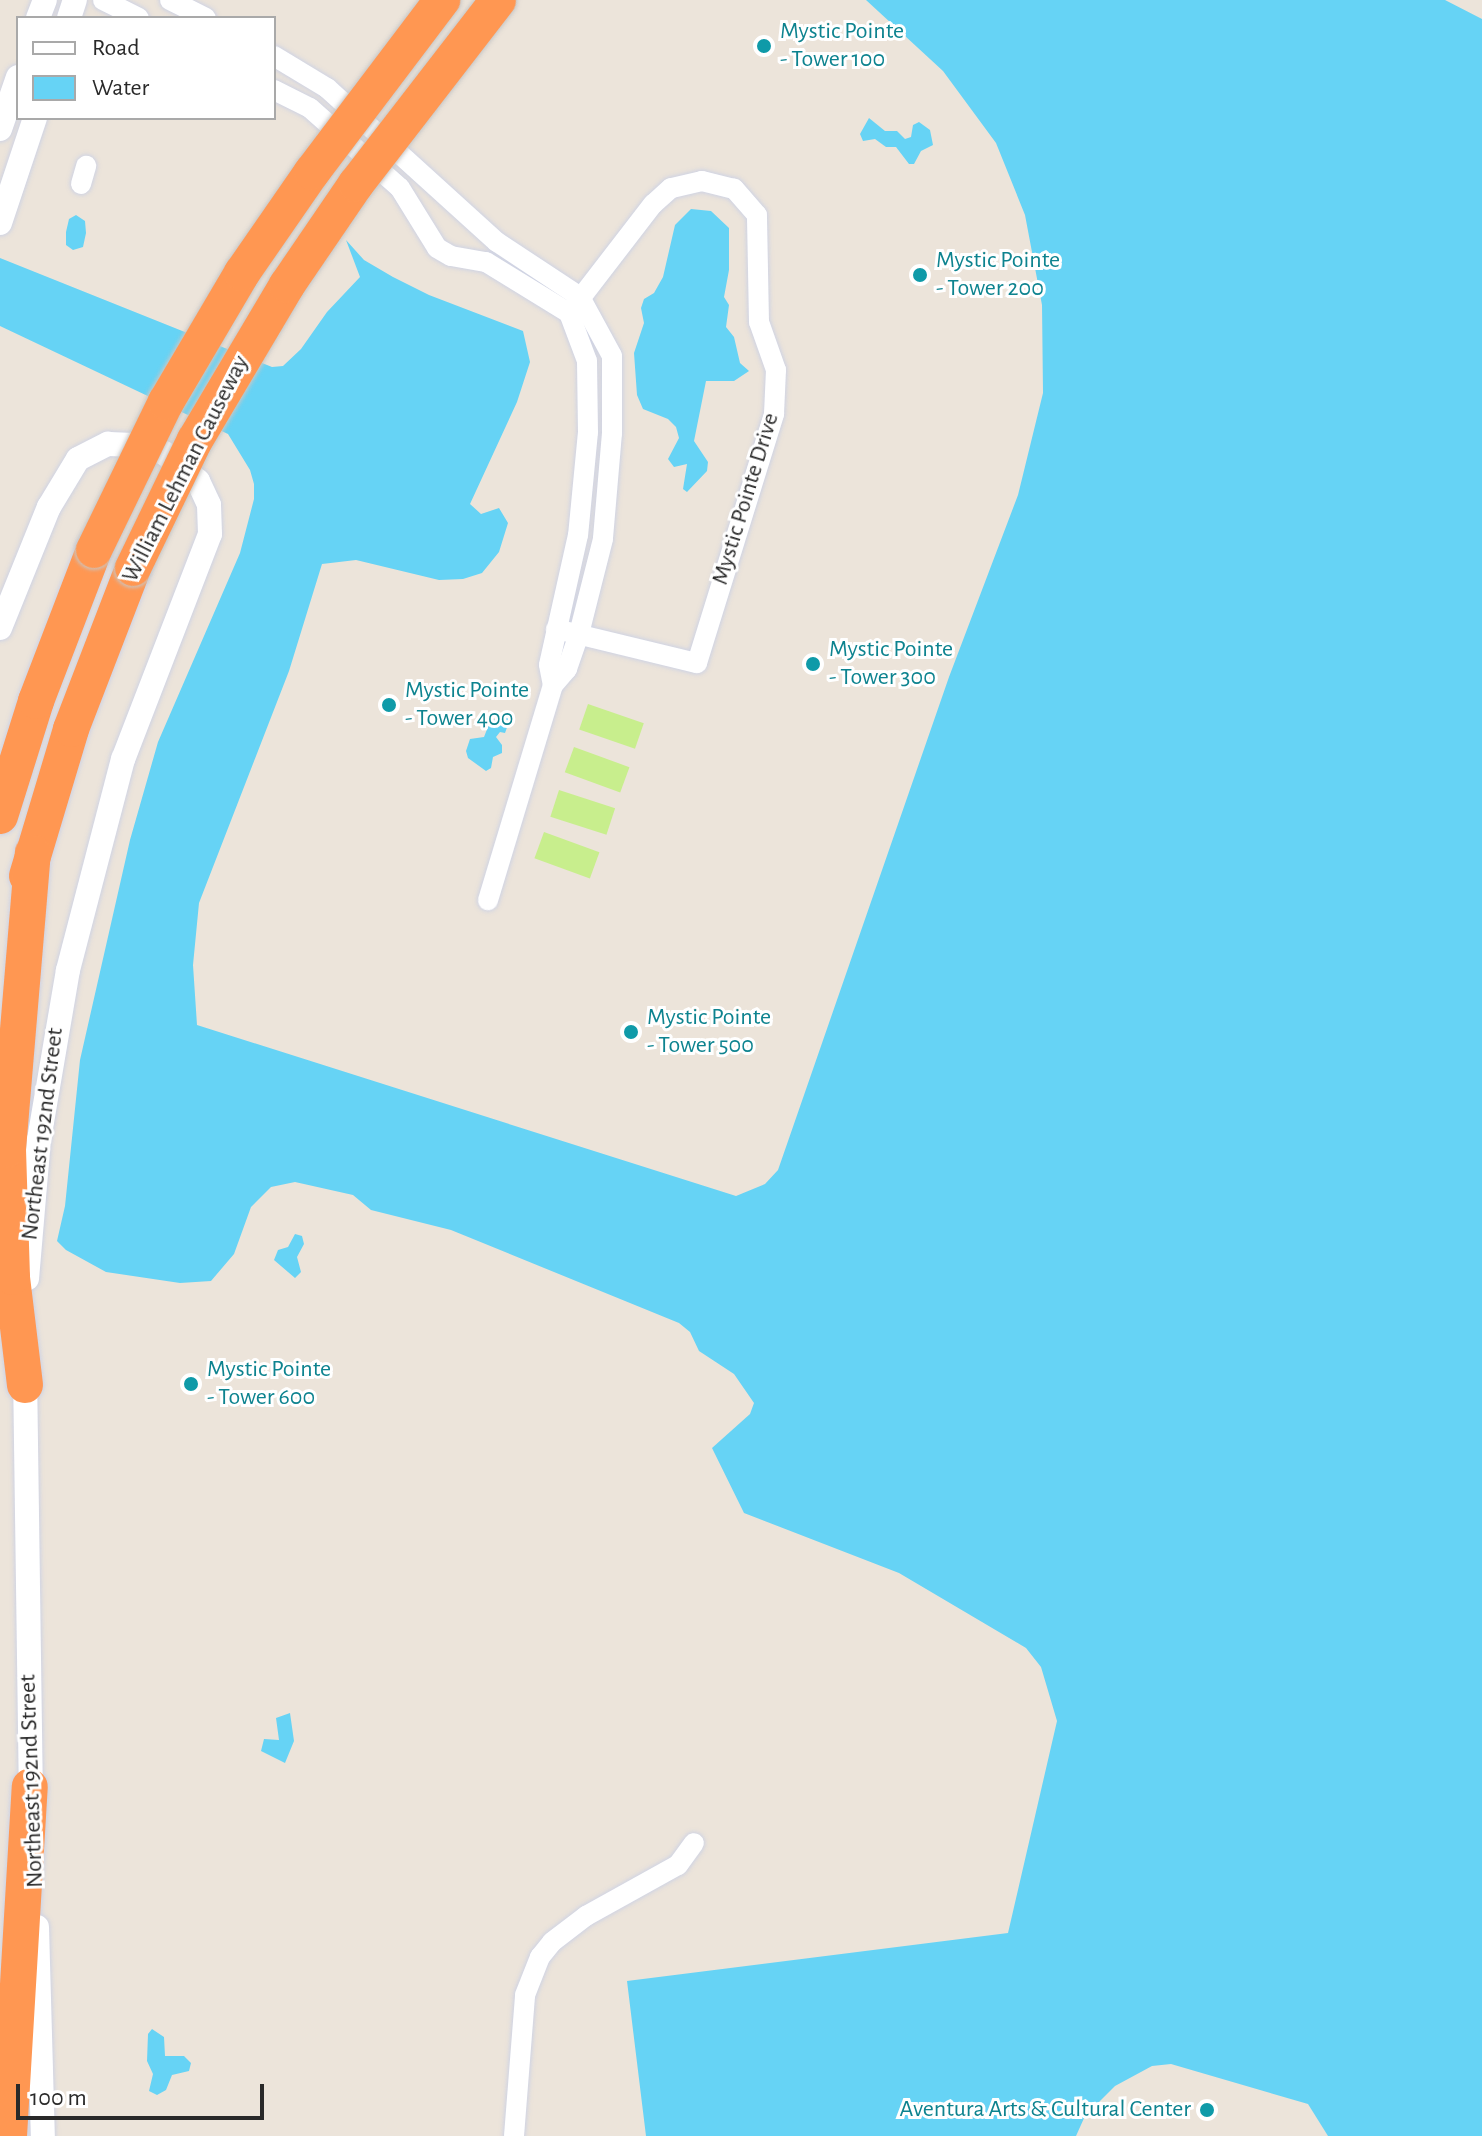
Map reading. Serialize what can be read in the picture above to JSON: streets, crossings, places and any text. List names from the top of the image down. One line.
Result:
{"streets":{"highway":["William Lehman Causeway"],"street":["Mystic Pointe Drive","Northeast 192nd Street"]},"places":["Mystic Pointe - Tower 100","Mystic Pointe - Tower 200","Mystic Pointe - Tower 300","Mystic Pointe - Tower 400","Mystic Pointe - Tower 500","Mystic Pointe - Tower 600","Aventura Arts & Cultural Center"],"legend":["Road","Water"],"scale_bar":"100 m"}
